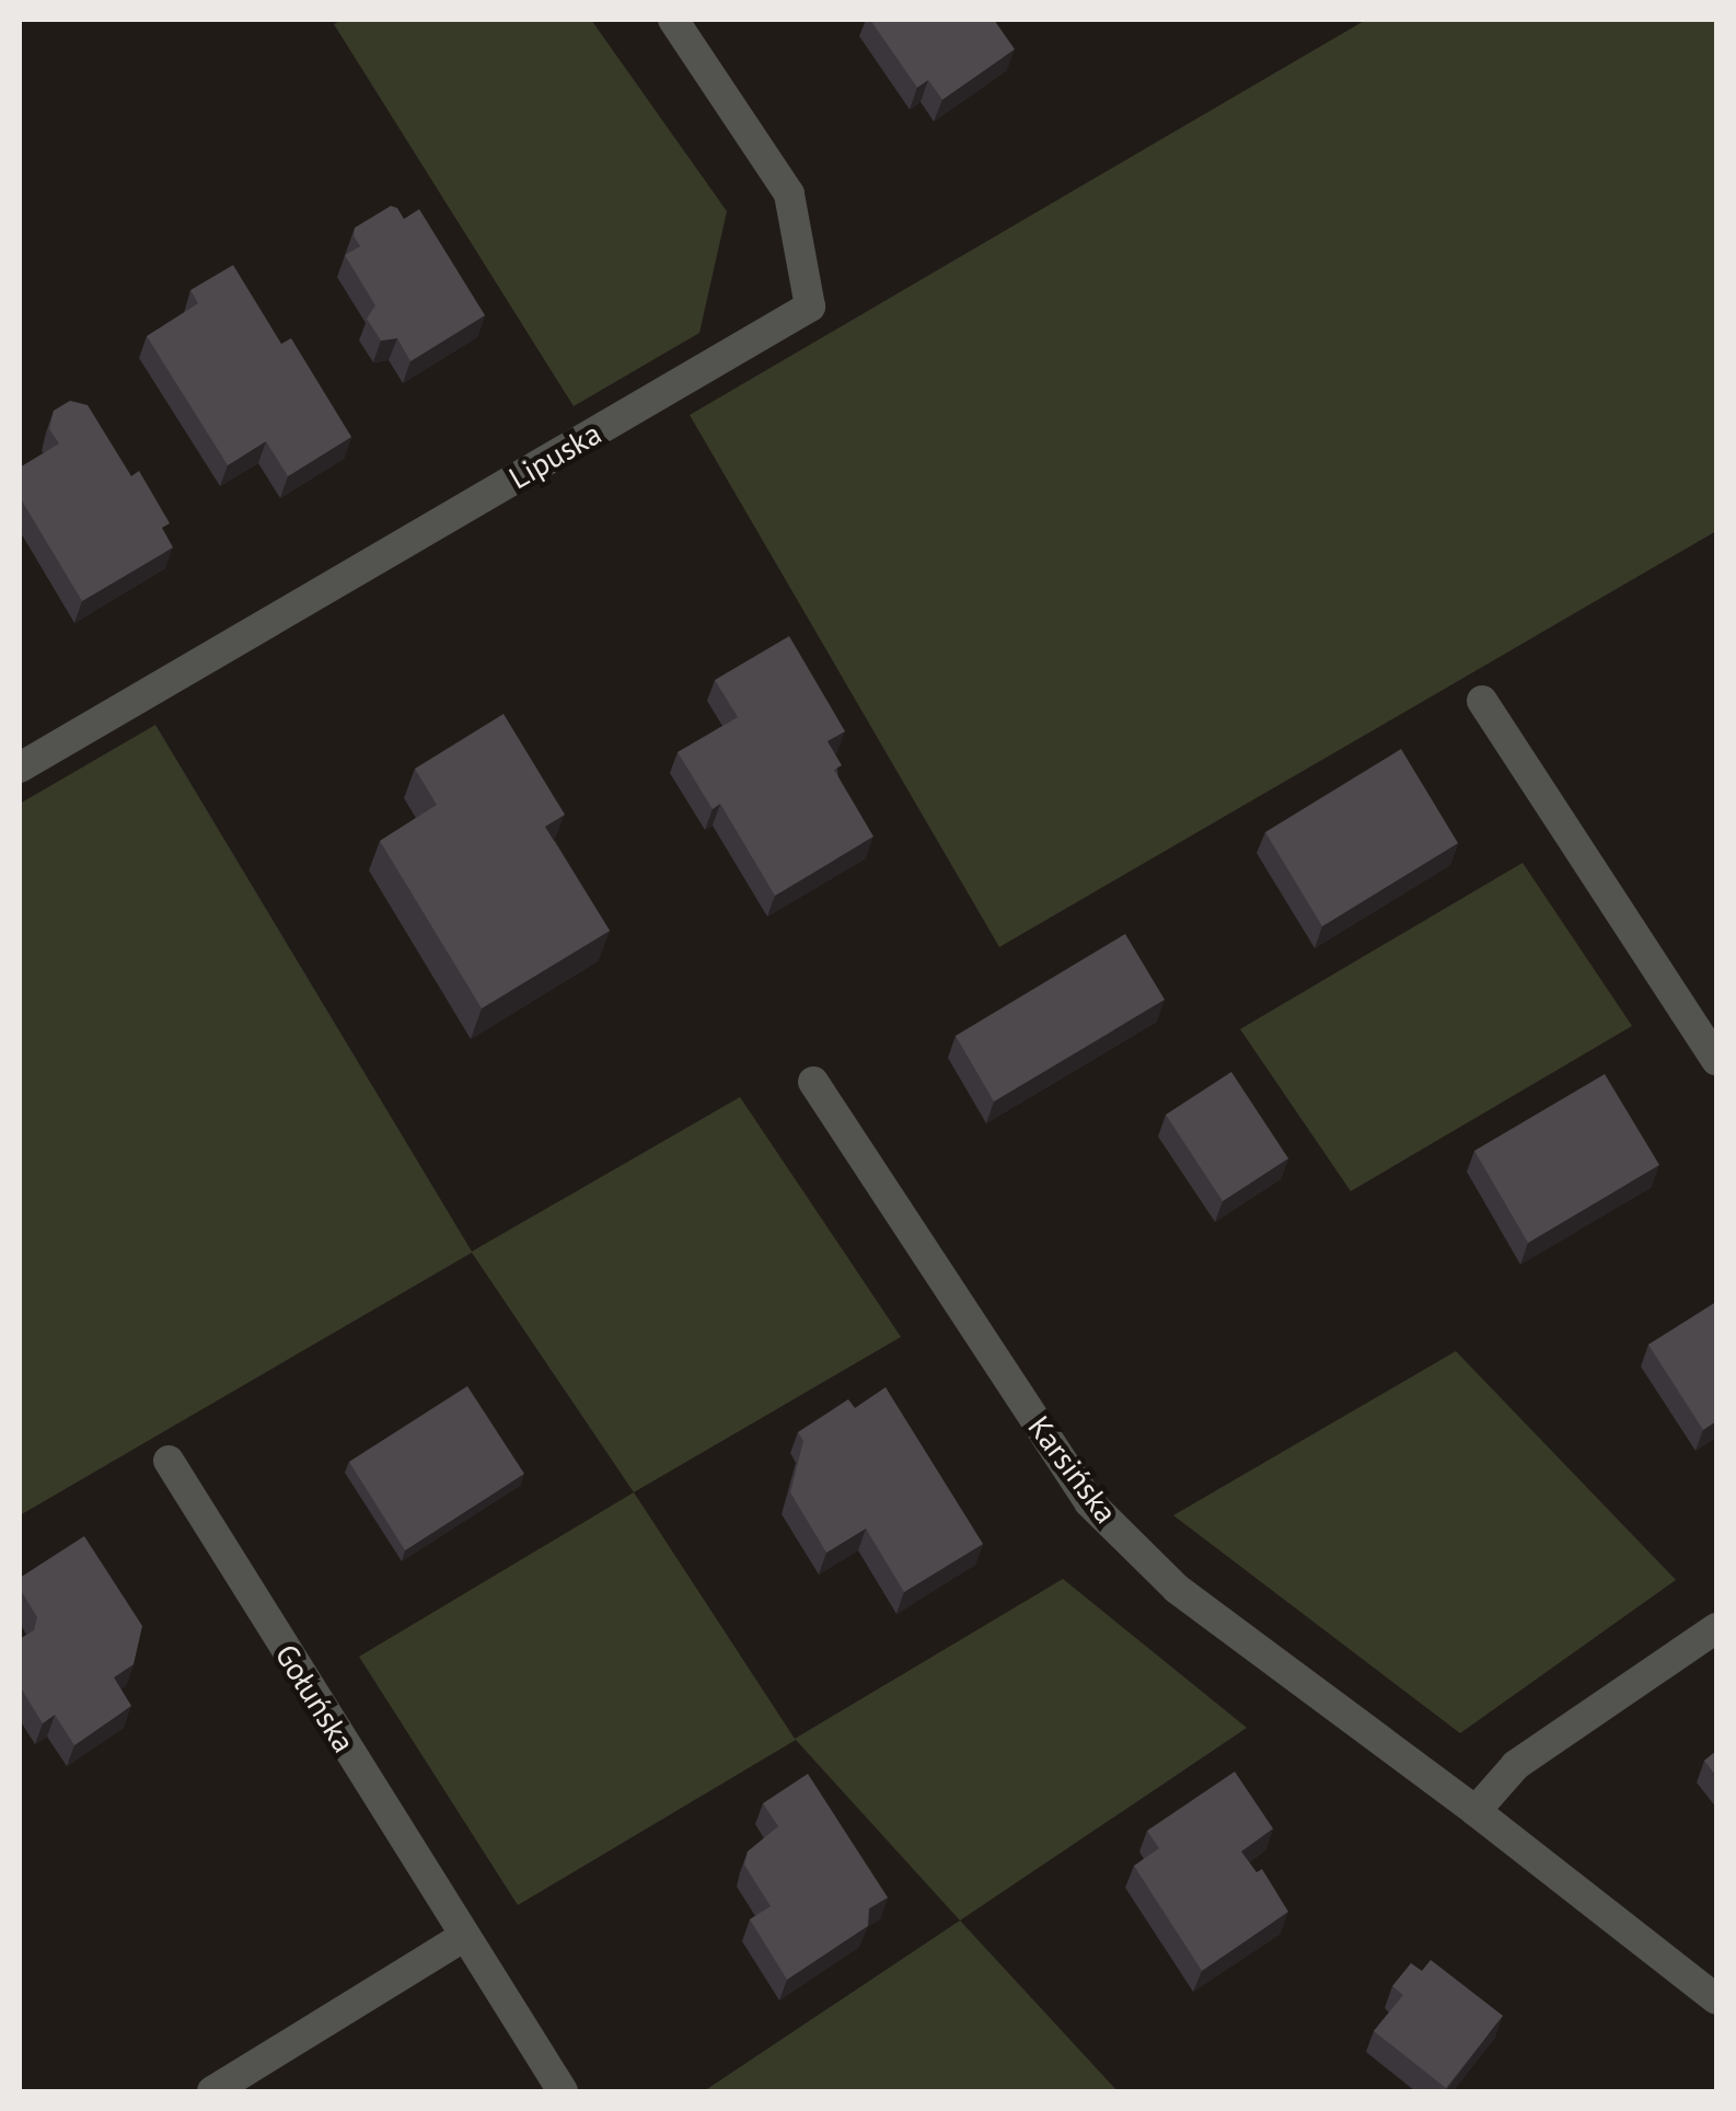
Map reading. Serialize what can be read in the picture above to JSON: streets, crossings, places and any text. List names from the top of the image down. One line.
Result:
{"streets":{"street":["Lipuska","Karsińska","Gołuńska"]}}
